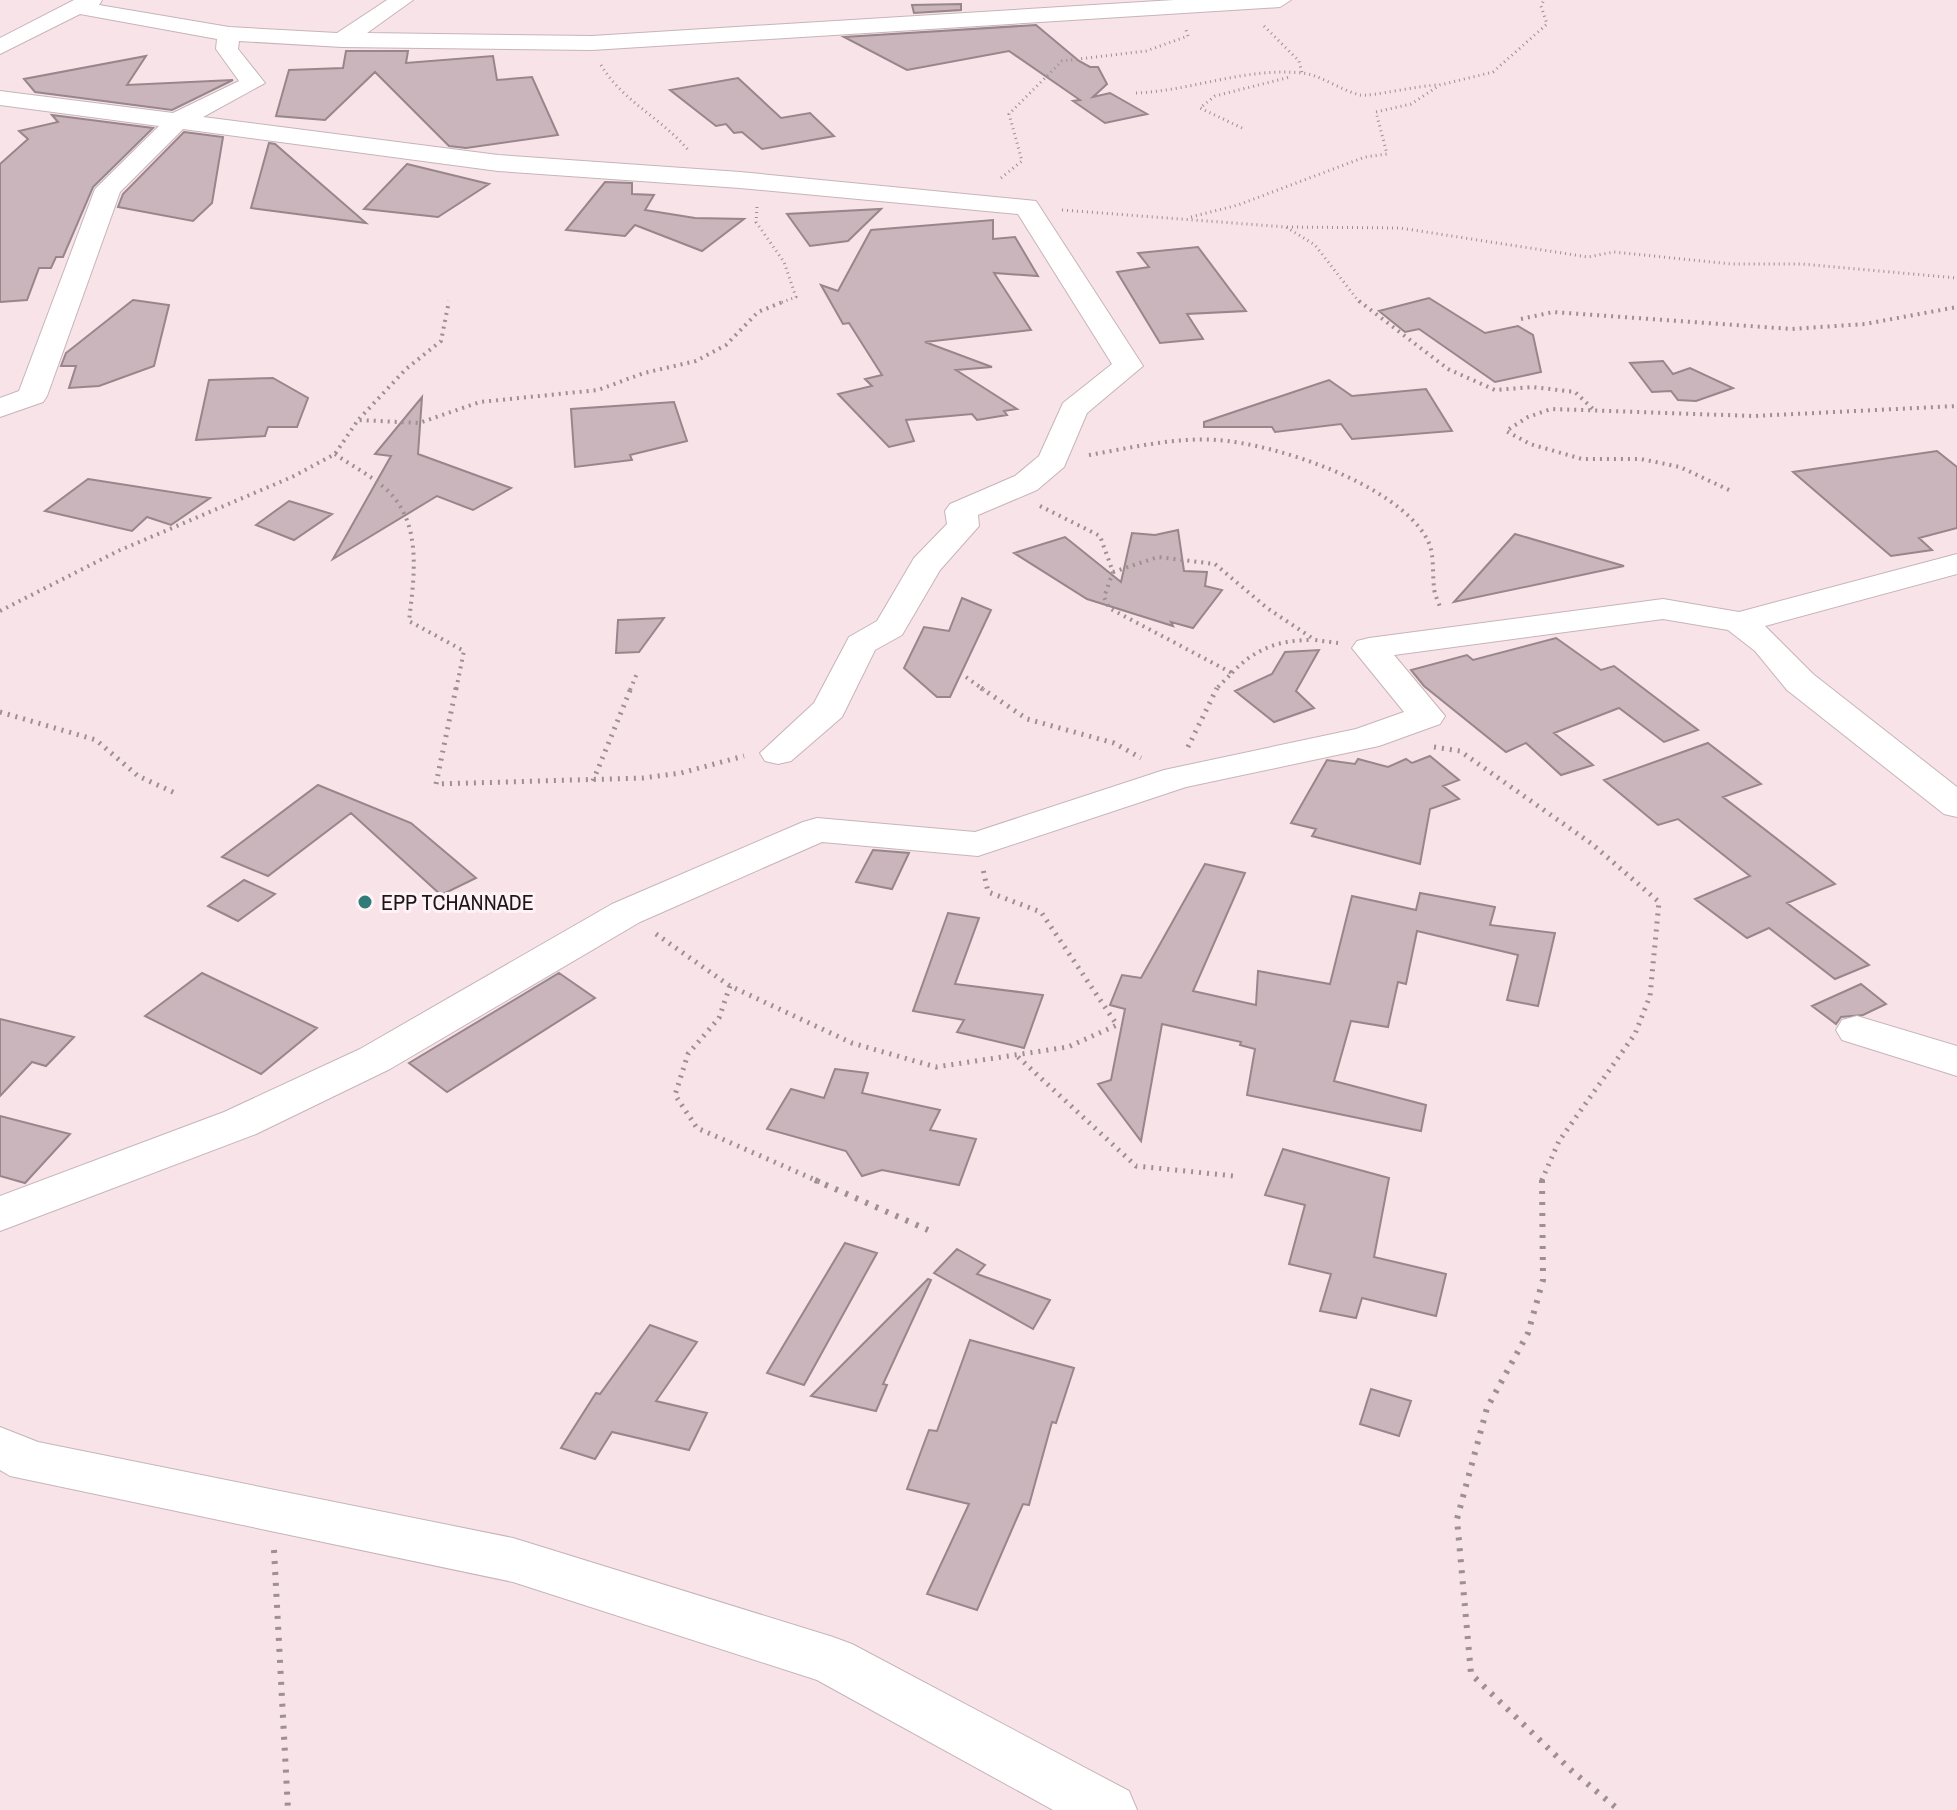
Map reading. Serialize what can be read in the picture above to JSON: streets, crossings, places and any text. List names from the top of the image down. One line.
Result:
{"places":["EPP TCHANNADE"]}
